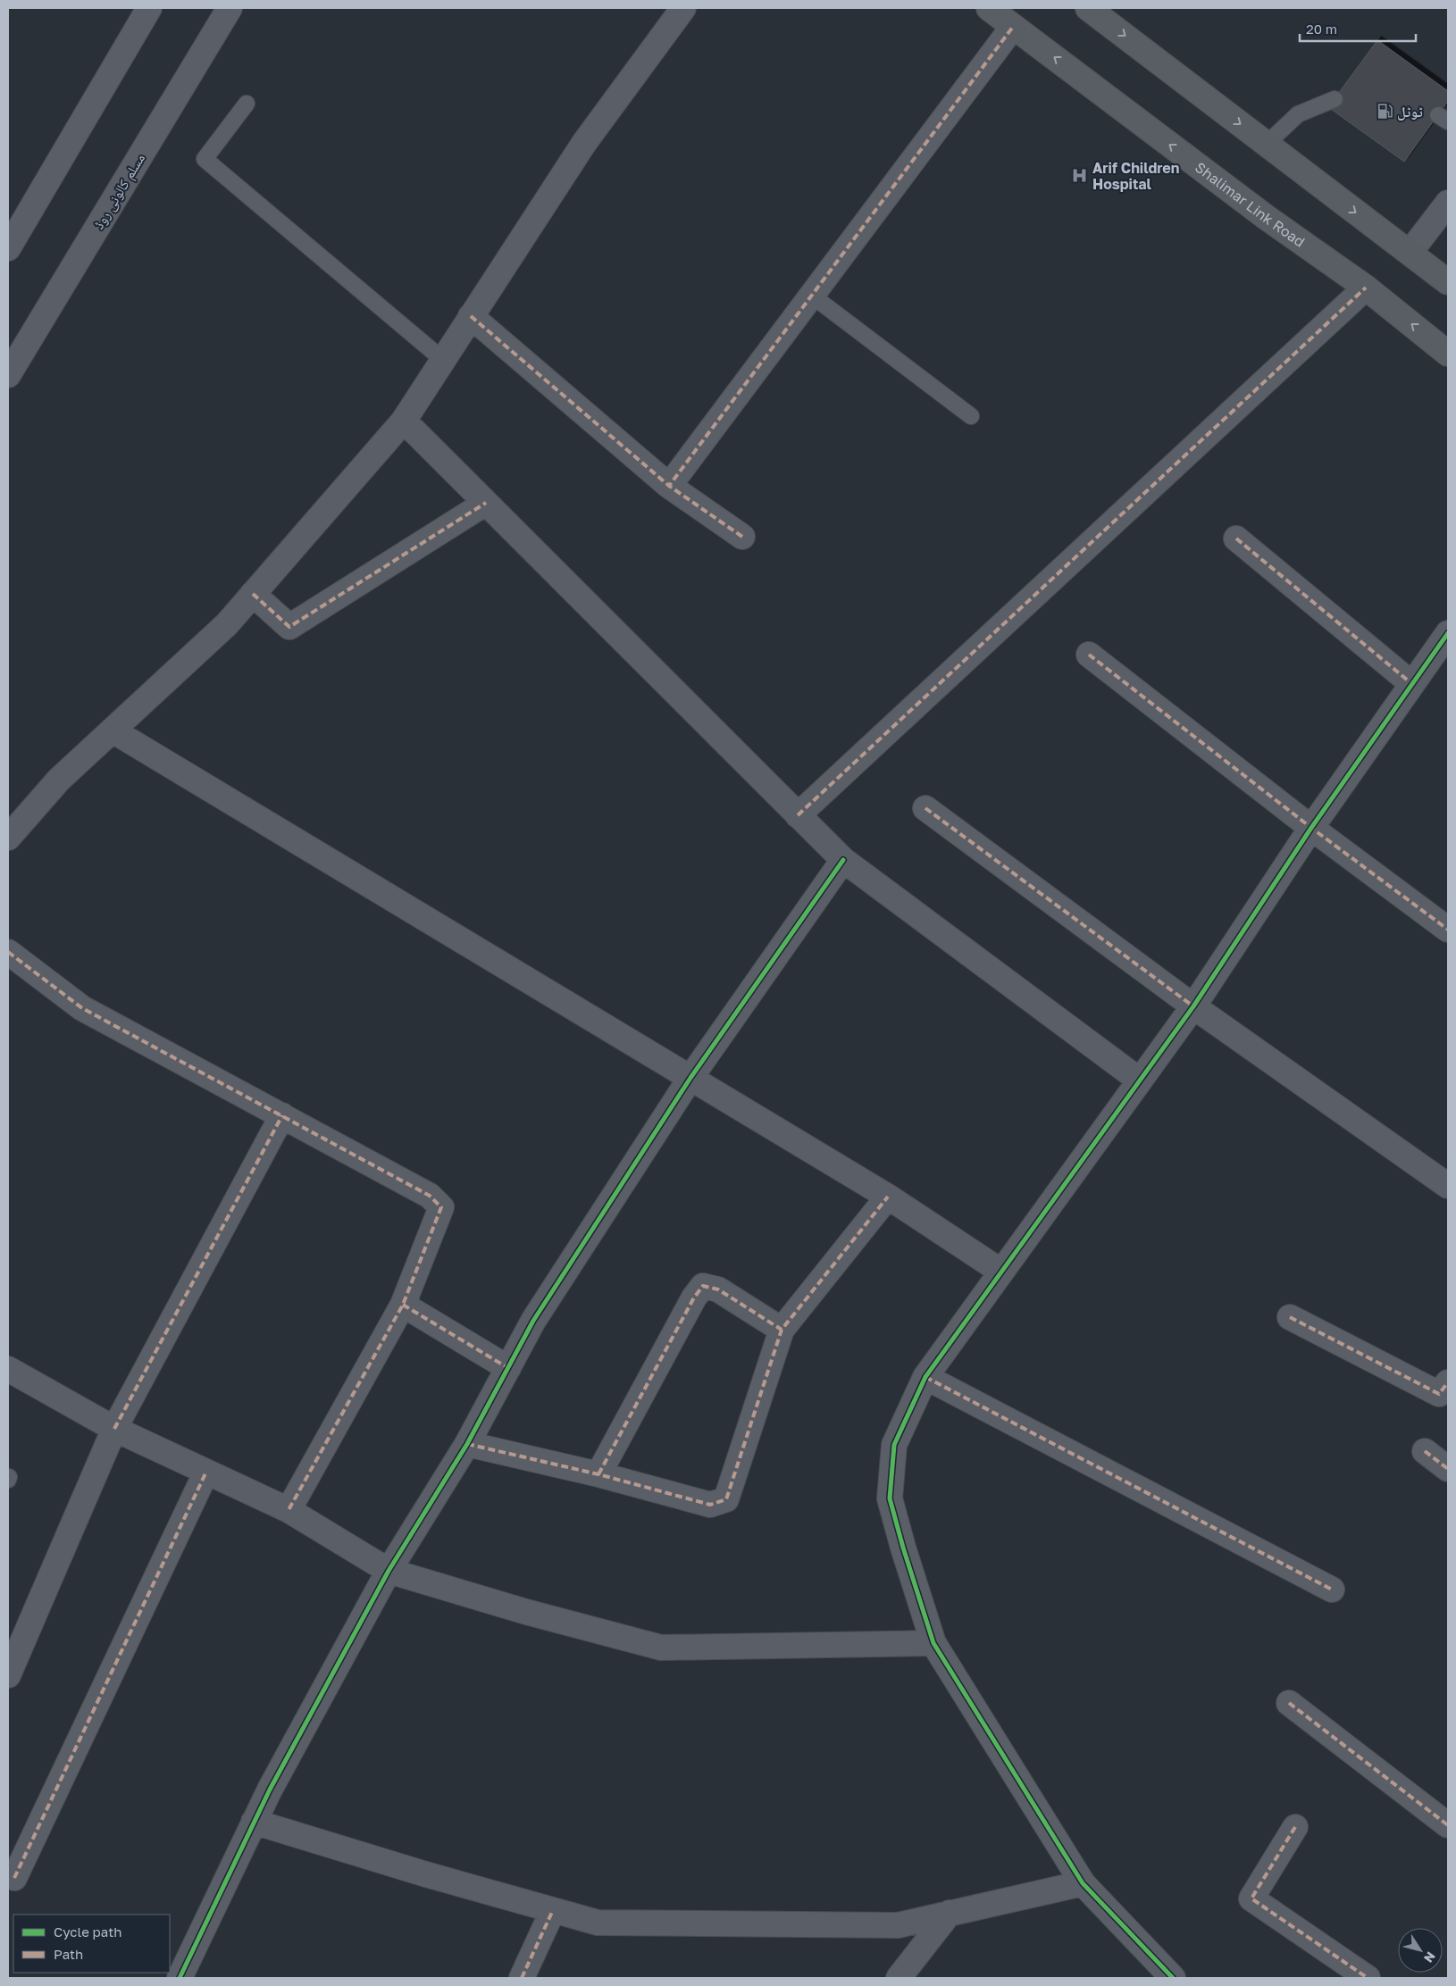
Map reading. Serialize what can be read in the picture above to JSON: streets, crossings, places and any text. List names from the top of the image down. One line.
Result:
{"streets":{"main road":["Shalimar Link Road"],"street":["مسلم کالونی روڈ"]},"places":{"fuel station":["ٹوٹل"],"hospital":["Arif Children Hospital"]},"legend":["Cycle path","Path"],"scale_bar":"20 m","north":"bottom right"}
